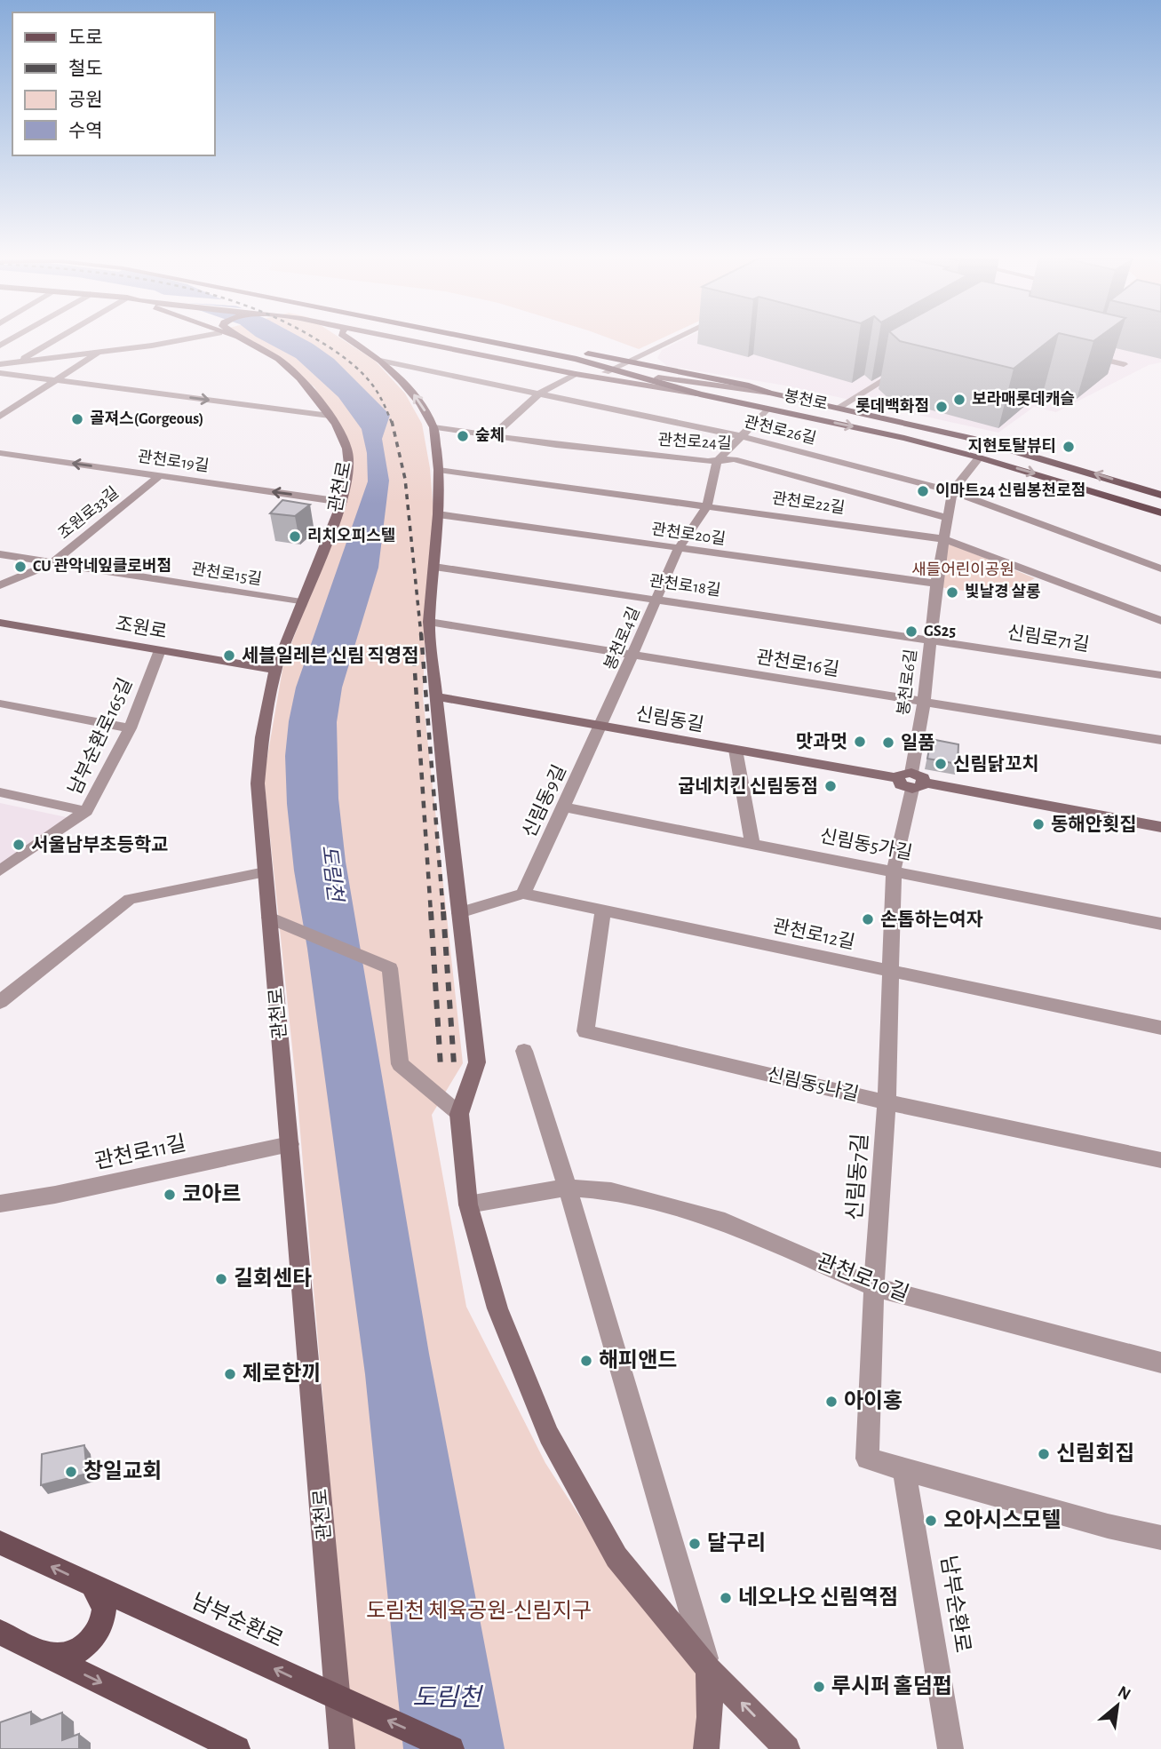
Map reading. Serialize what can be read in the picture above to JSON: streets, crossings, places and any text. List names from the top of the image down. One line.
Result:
{"streets":{"main road":["봉천로","관천로","조원로","신림동길","남부순환로"],"street":["관천로26길","관천로24길","관천로19길","관천로22길","조원로33길","관천로20길","관천로15길","관천로18길","봉천로4길","신림로71길","관천로16길","봉천로6길","남부순환로165길","신림동9길","신림동5가길","관천로12길","신림동5나길","관천로11길","신림동7길","관천로10길"]},"crossings":[["봉천로","봉천로6길"],["관천로26길","봉천로6길"],["관천로24길","봉천로4길"],["관천로24길","봉천로6길"],["관천로19길","관천로"],["관천로19길","조원로33길"],["관천로","관천로15길"],["관천로","조원로"],["관천로","관천로11길"],["관천로","남부순환로"],["관천로22길","봉천로4길"],["관천로22길","봉천로6길"],["조원로33길","관천로15길"],["관천로20길","봉천로4길"],["관천로20길","봉천로6길"],["관천로18길","봉천로4길"],["관천로18길","신림로71길"],["관천로18길","봉천로6길"],["조원로","남부순환로165길"],["봉천로4길","관천로16길"],["봉천로4길","신림동길"],["봉천로4길","신림동9길"],["신림로71길","봉천로6길"],["관천로16길","봉천로6길"],["봉천로6길","신림동길"],["봉천로6길","신림동7길"],["신림동길","신림동9길"],["신림동길","신림동7길"],["신림동9길","신림동5가길"],["신림동9길","관천로12길"],["신림동5가길","신림동7길"],["관천로12길","신림동5나길"],["관천로12길","신림동7길"],["신림동5나길","신림동7길"],["신림동7길","관천로10길"],["신림동7길","남부순환로"]],"water":["도림천"],"parks":["새들어린이공원","도림천 체육공원-신림지구"],"places":["보라매롯데캐슬","롯데백화점","골져스(Gorgeous)","숲체","지현토탈뷰티","이마트24 신림봉천로점","리치오피스텔","CU 관악네잎클로버점","빛날경 살롱","GS25","세블일레븐 신림 직영점","맛과멋","일품","신림닭꼬치","굽네치킨 신림동점","동해안횟집","서울남부초등학교","손톱하는여자","코아르","길회센타","해피앤드","제로한끼","아이홍","신림회집","창일교회","오아시스모텔","달구리","네오나오 신림역점","루시퍼 홀덤펍"],"legend":["도로","철도","공원","수역"],"north":"top right"}
